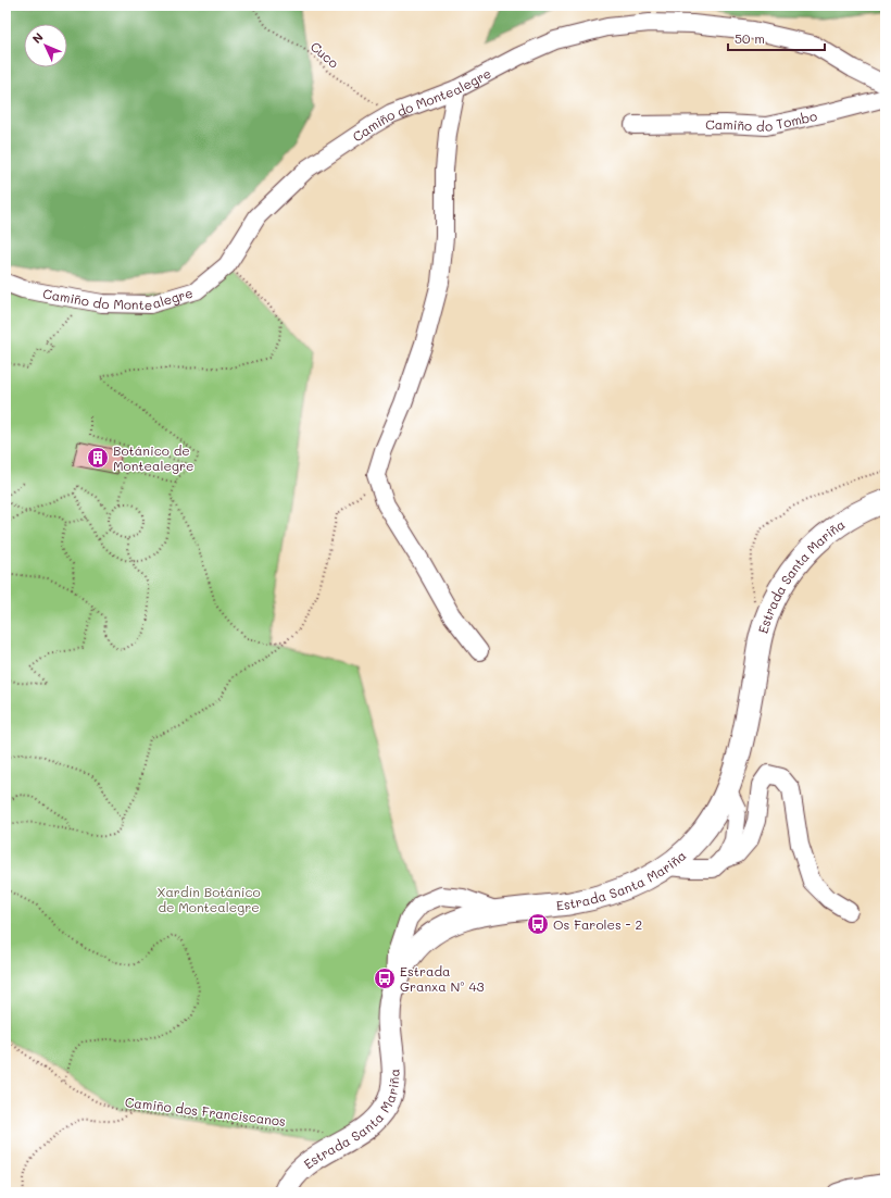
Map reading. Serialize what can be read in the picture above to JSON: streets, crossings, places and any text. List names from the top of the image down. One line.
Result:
{"streets":{"main road":["Estrada Santa Mariña"],"street":["Camiño do Montealegre","Camiño do Tombo"],"path":["Cuco","Camiño dos Franciscanos"]},"crossings":[["Cuco","Camiño do Montealegre"],["Estrada Santa Mariña","Camiño dos Franciscanos"]],"parks":["Xardín Botánico de Montealegre"],"places":{"building":["Botánico de Montealegre"],"bus stop":["Os Faroles - 2","Estrada Granxa Nº 43"]},"scale_bar":"50 m","north":"top left"}
